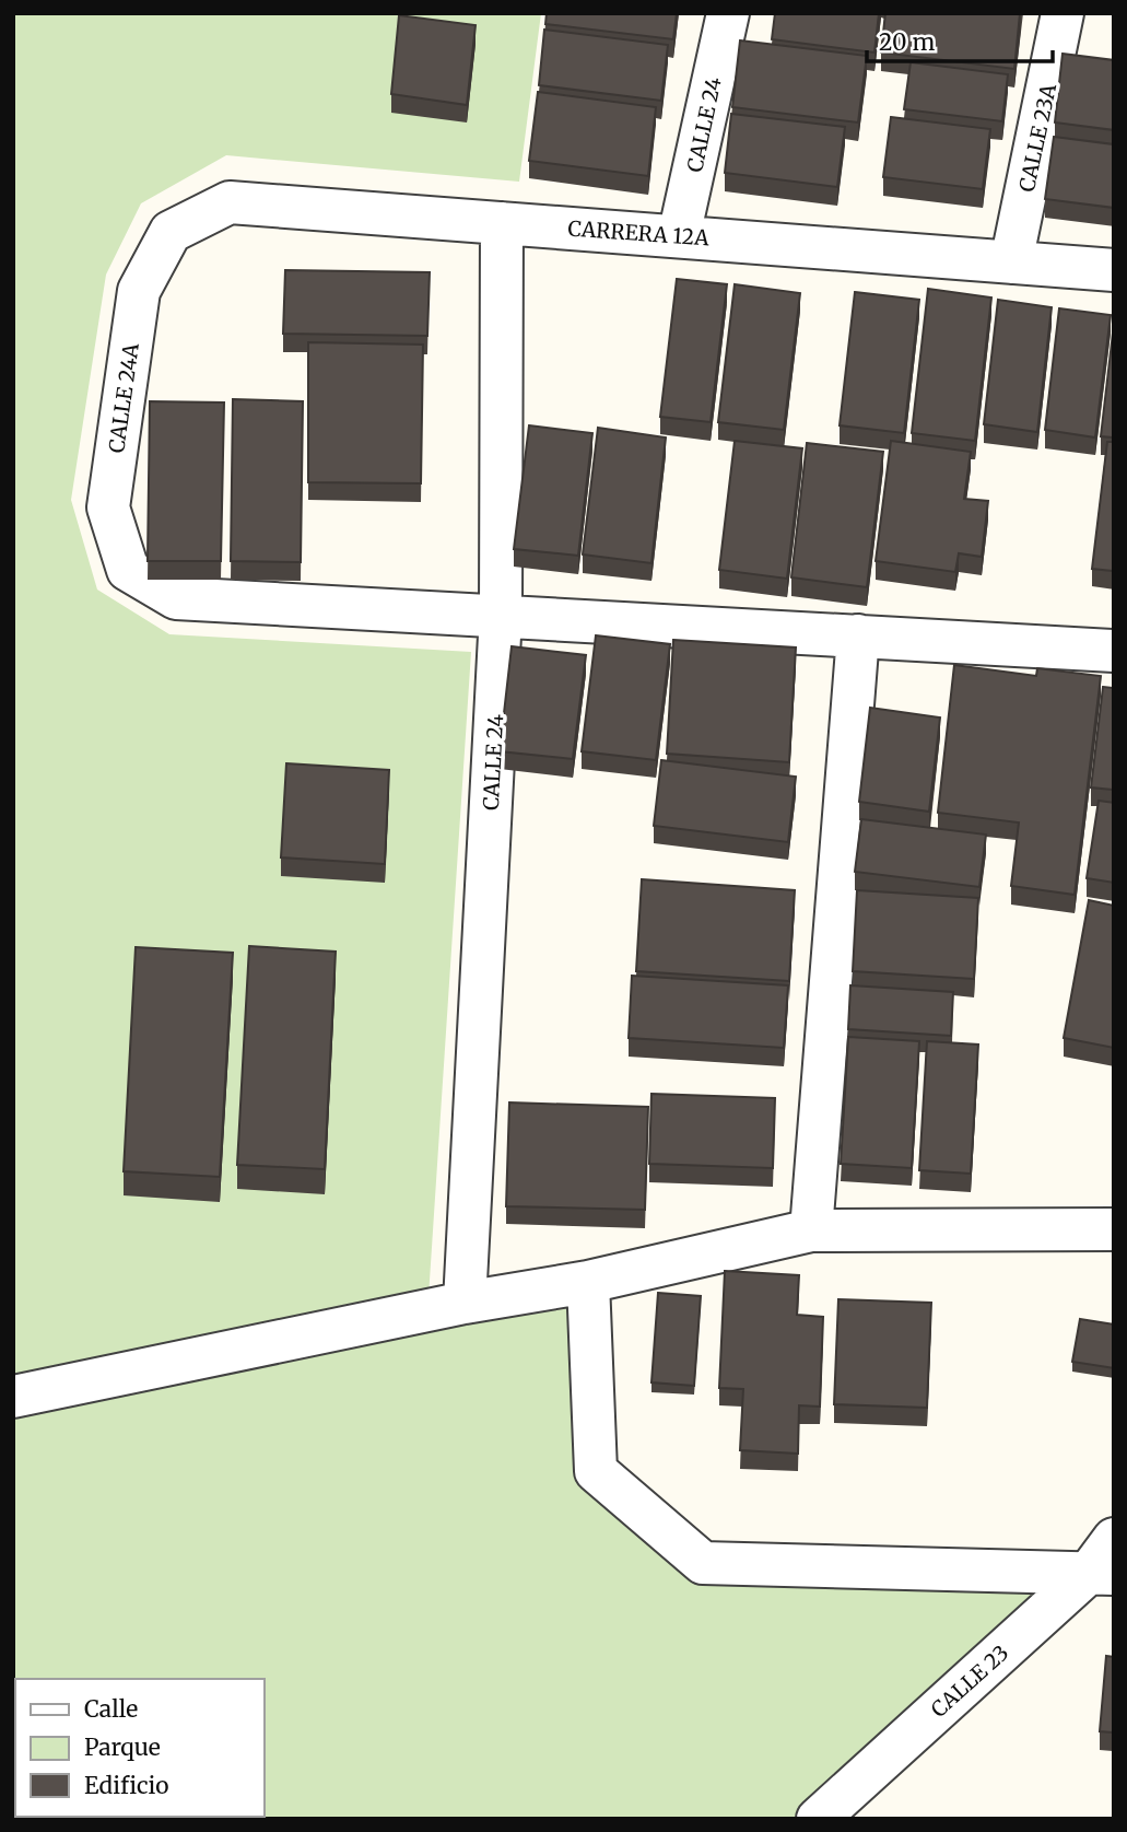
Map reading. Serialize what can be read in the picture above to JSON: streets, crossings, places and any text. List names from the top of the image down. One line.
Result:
{"streets":{"street":["CALLE 24","CALLE 23A","CARRERA 12A","CALLE 24A","CALLE 23"]},"crossings":[["CALLE 24","CARRERA 12A"],["CALLE 24","CALLE 24A"],["CALLE 23A","CARRERA 12A"],["CARRERA 12A","CALLE 24A"]],"legend":["Calle","Parque","Edificio"],"scale_bar":"20 m"}
